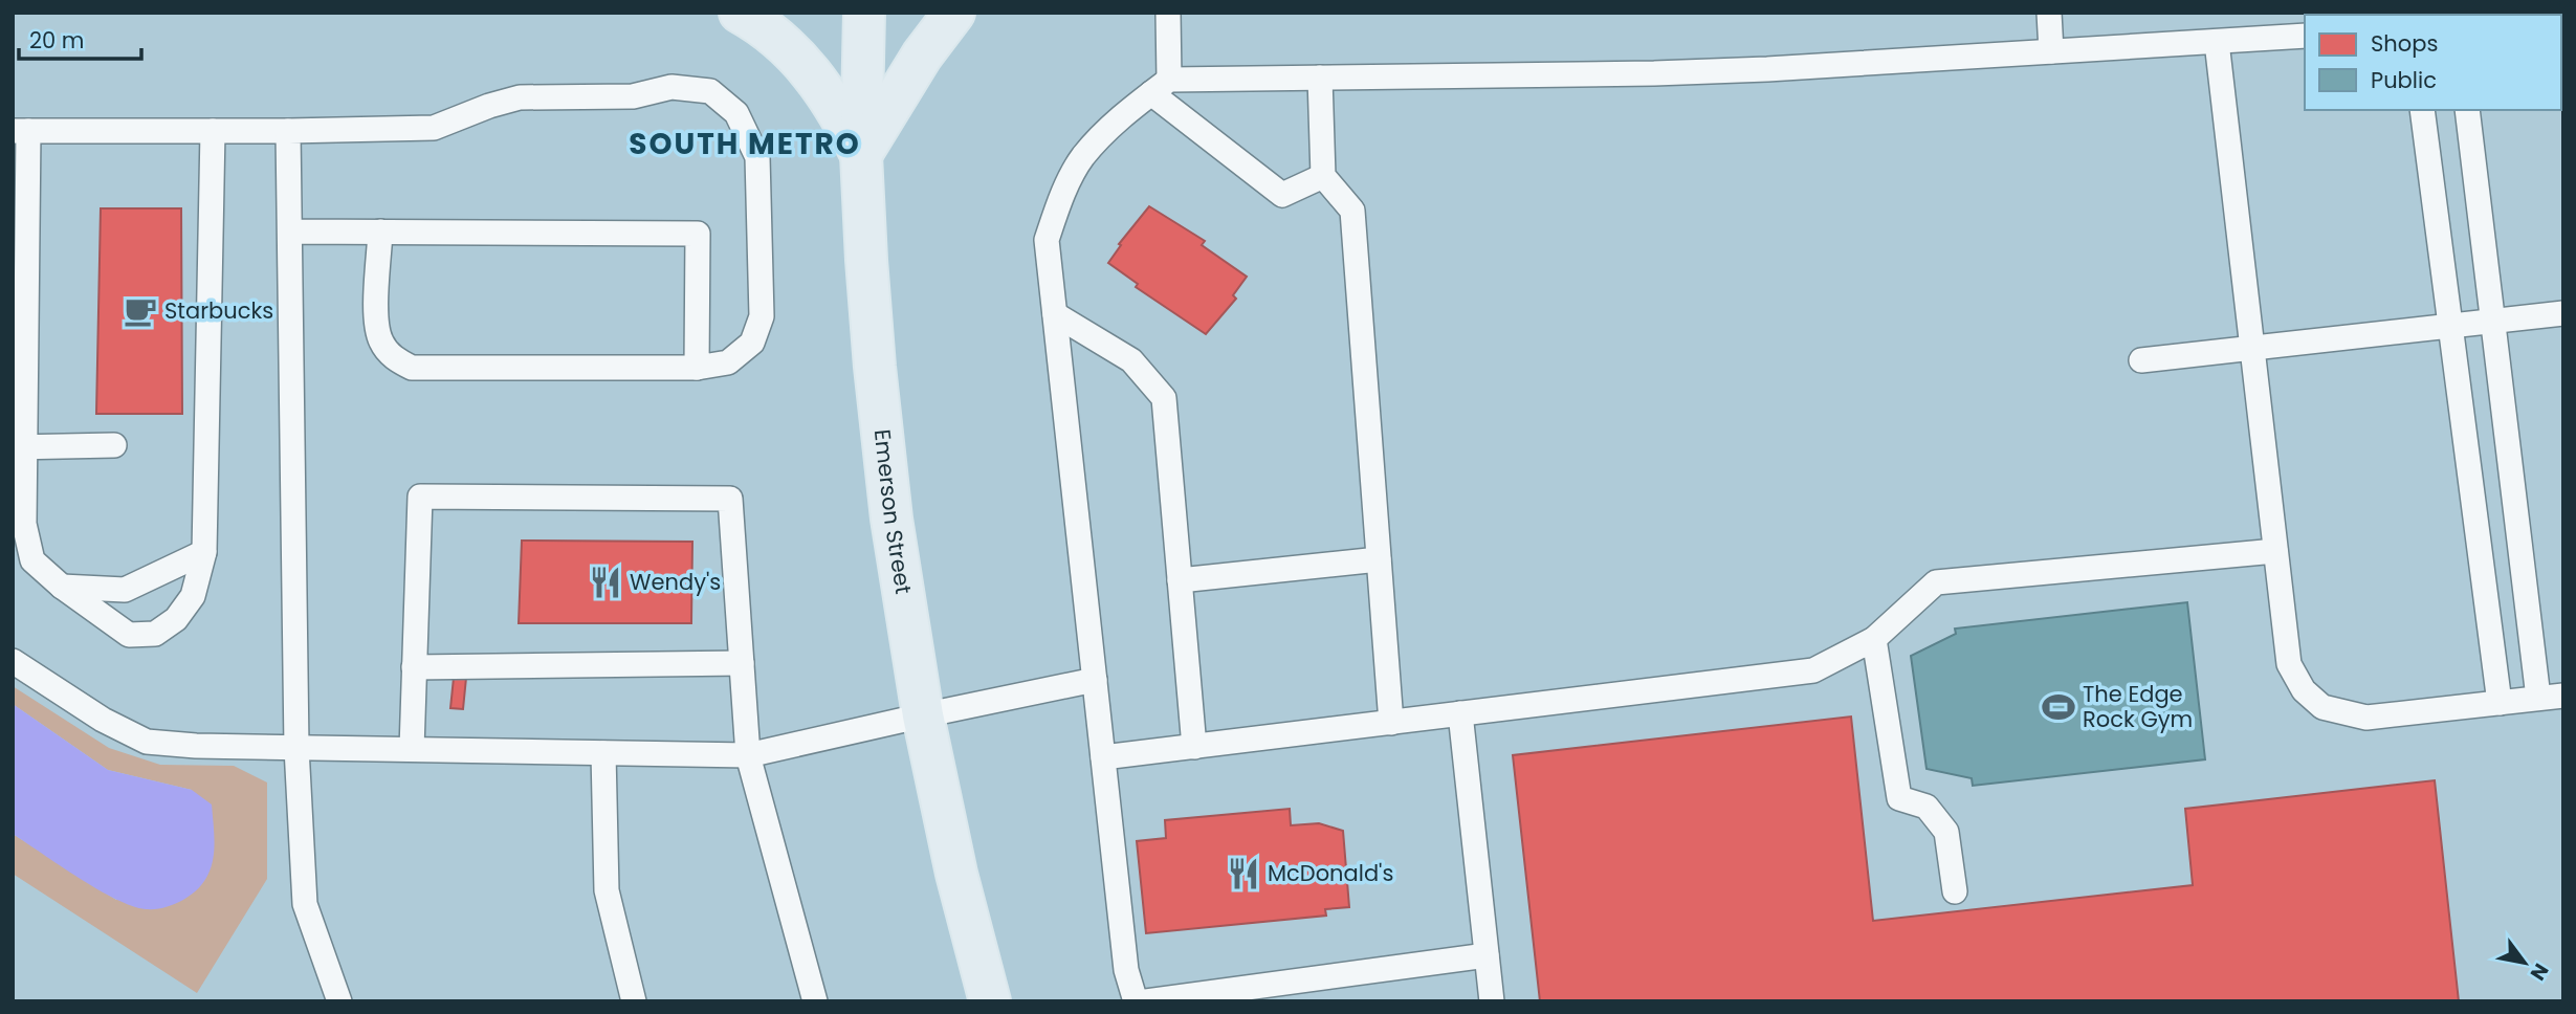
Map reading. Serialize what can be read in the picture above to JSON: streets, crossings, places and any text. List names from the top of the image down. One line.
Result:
{"streets":{"main road":["Emerson Street"]},"districts":["SOUTH METRO"],"places":{"cafe":["Starbucks"],"restaurant":["Wendy's","McDonald's"],"sports":["The Edge Rock Gym"]},"legend":["Shops","Public"],"scale_bar":"20 m","north":"bottom right"}
